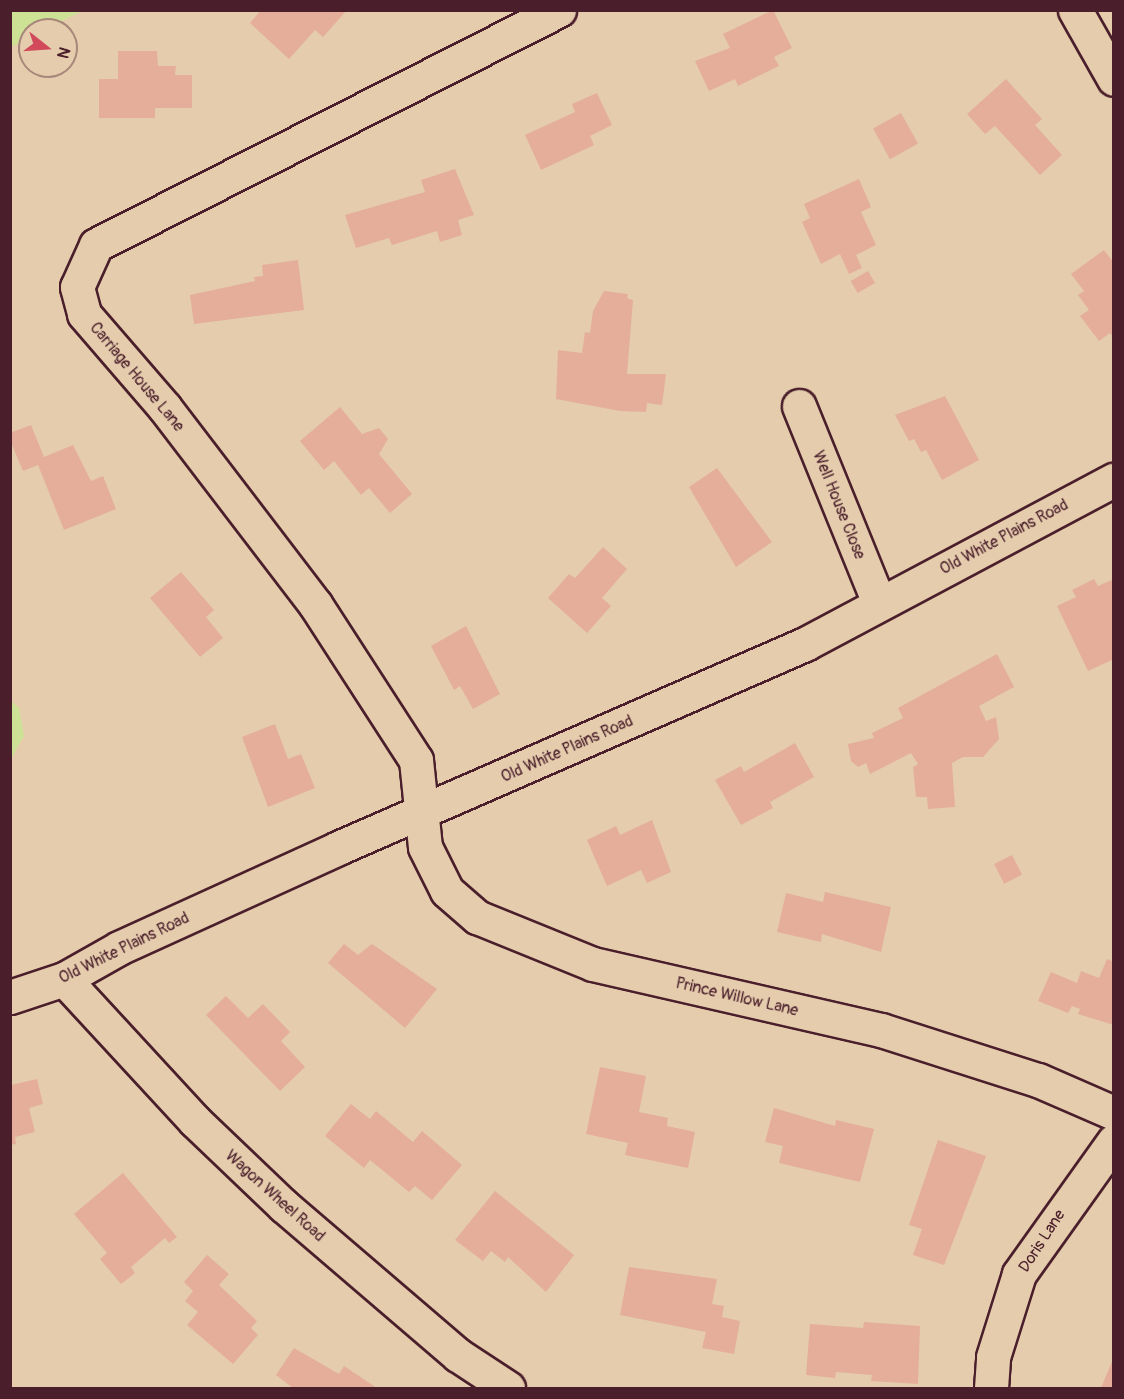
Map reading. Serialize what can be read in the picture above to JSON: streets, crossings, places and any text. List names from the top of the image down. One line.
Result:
{"streets":{"street":["Carriage House Lane","Well House Close","Old White Plains Road","Prince Willow Lane","Wagon Wheel Road","Doris Lane"]},"crossings":[["Carriage House Lane","Old White Plains Road"],["Carriage House Lane","Prince Willow Lane"],["Well House Close","Old White Plains Road"],["Old White Plains Road","Prince Willow Lane"],["Old White Plains Road","Wagon Wheel Road"]],"north":"right"}
